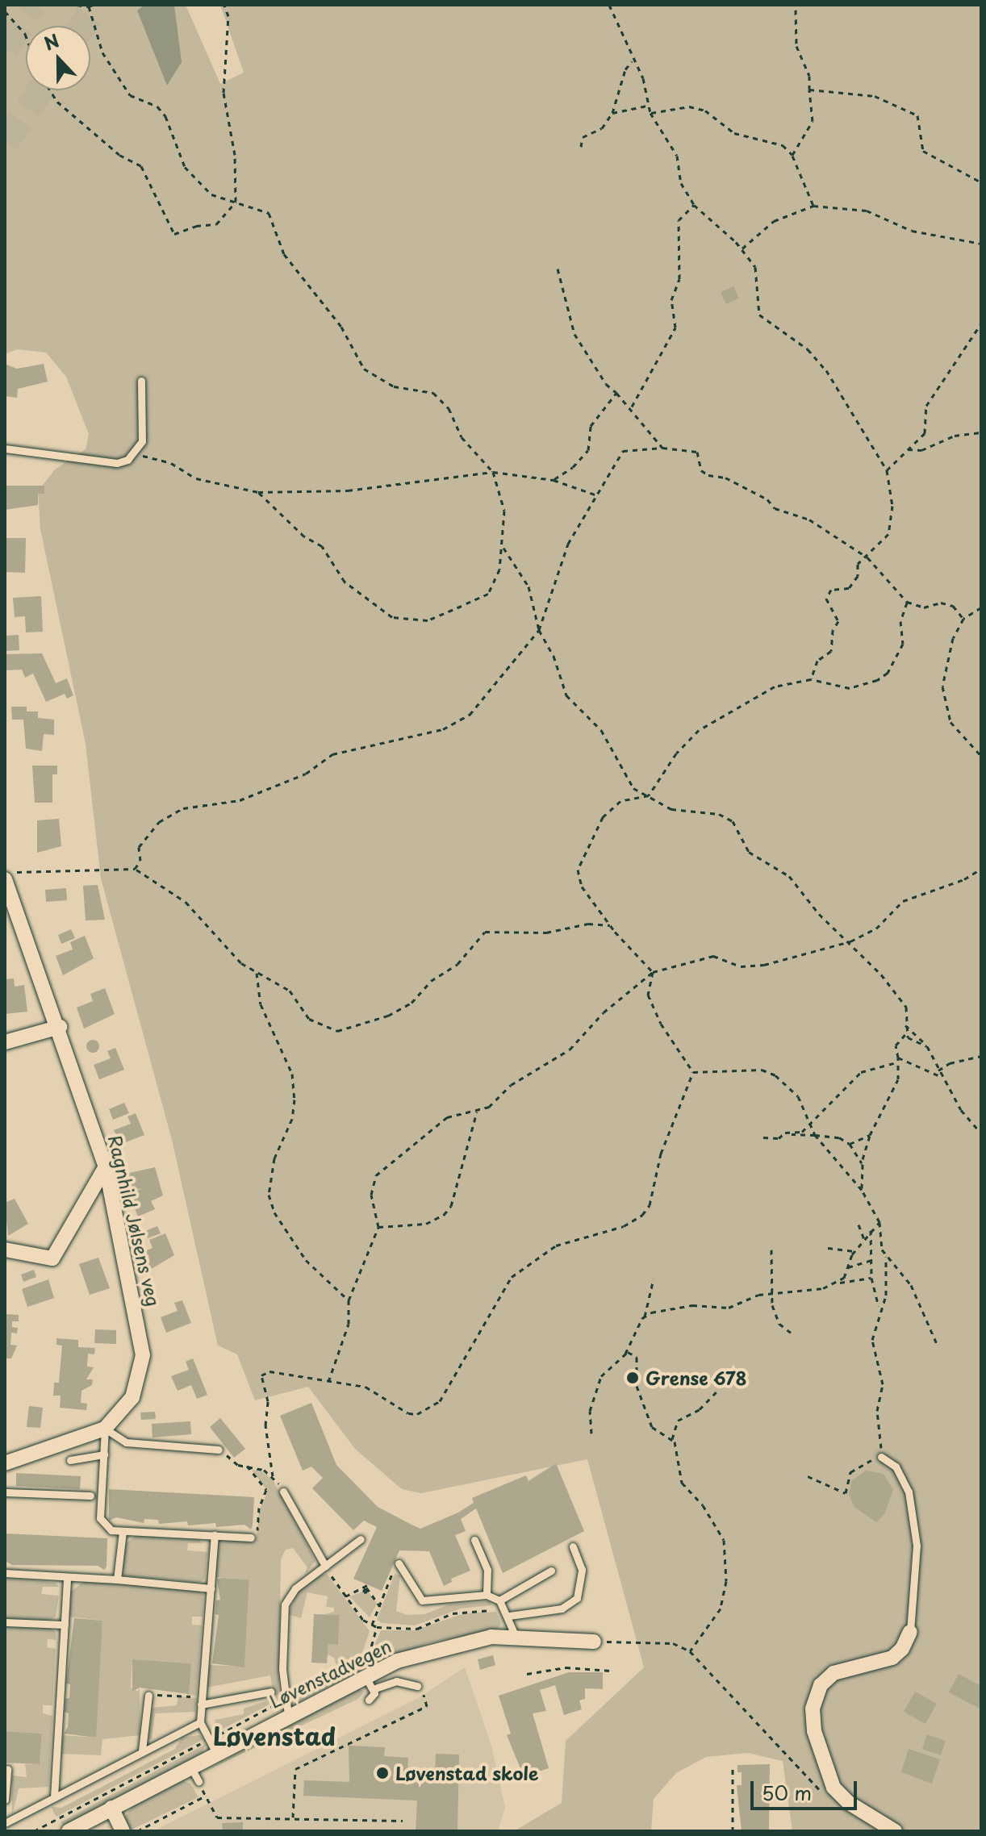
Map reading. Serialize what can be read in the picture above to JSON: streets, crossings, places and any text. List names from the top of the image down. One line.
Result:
{"streets":{"street":["Ragnhild Jølsens veg","Løvenstadvegen"]},"districts":["Løvenstad"],"places":["Grense 678","Løvenstad skole"],"scale_bar":"50 m","north":"top"}
